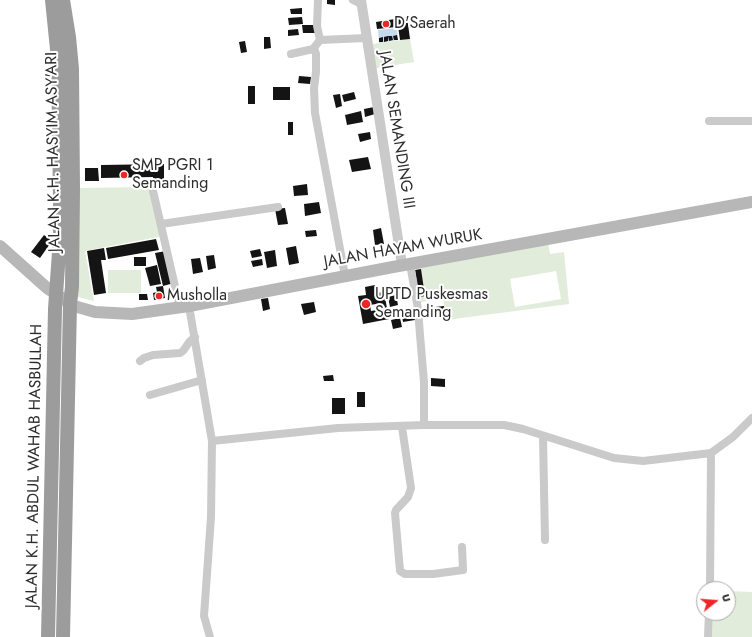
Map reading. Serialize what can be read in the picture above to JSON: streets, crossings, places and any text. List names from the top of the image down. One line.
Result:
{"streets":{"highway":["JALAN K.H. HASYIM ASY'ARI","JALAN K.H. ABDUL WAHAB HASBULLAH"],"main road":["JALAN HAYAM WURUK"],"street":["JALAN SEMANDING III"]},"crossings":[["JALAN SEMANDING III","JALAN HAYAM WURUK"],["JALAN K.H. HASYIM ASY'ARI","JALAN HAYAM WURUK"],["JALAN K.H. HASYIM ASY'ARI","JALAN K.H. ABDUL WAHAB HASBULLAH"],["JALAN HAYAM WURUK","JALAN K.H. ABDUL WAHAB HASBULLAH"]],"places":["D'Saerah","SMP PGRI 1 Semanding","Musholla","UPTD Puskesmas Semanding"],"north":"right"}
